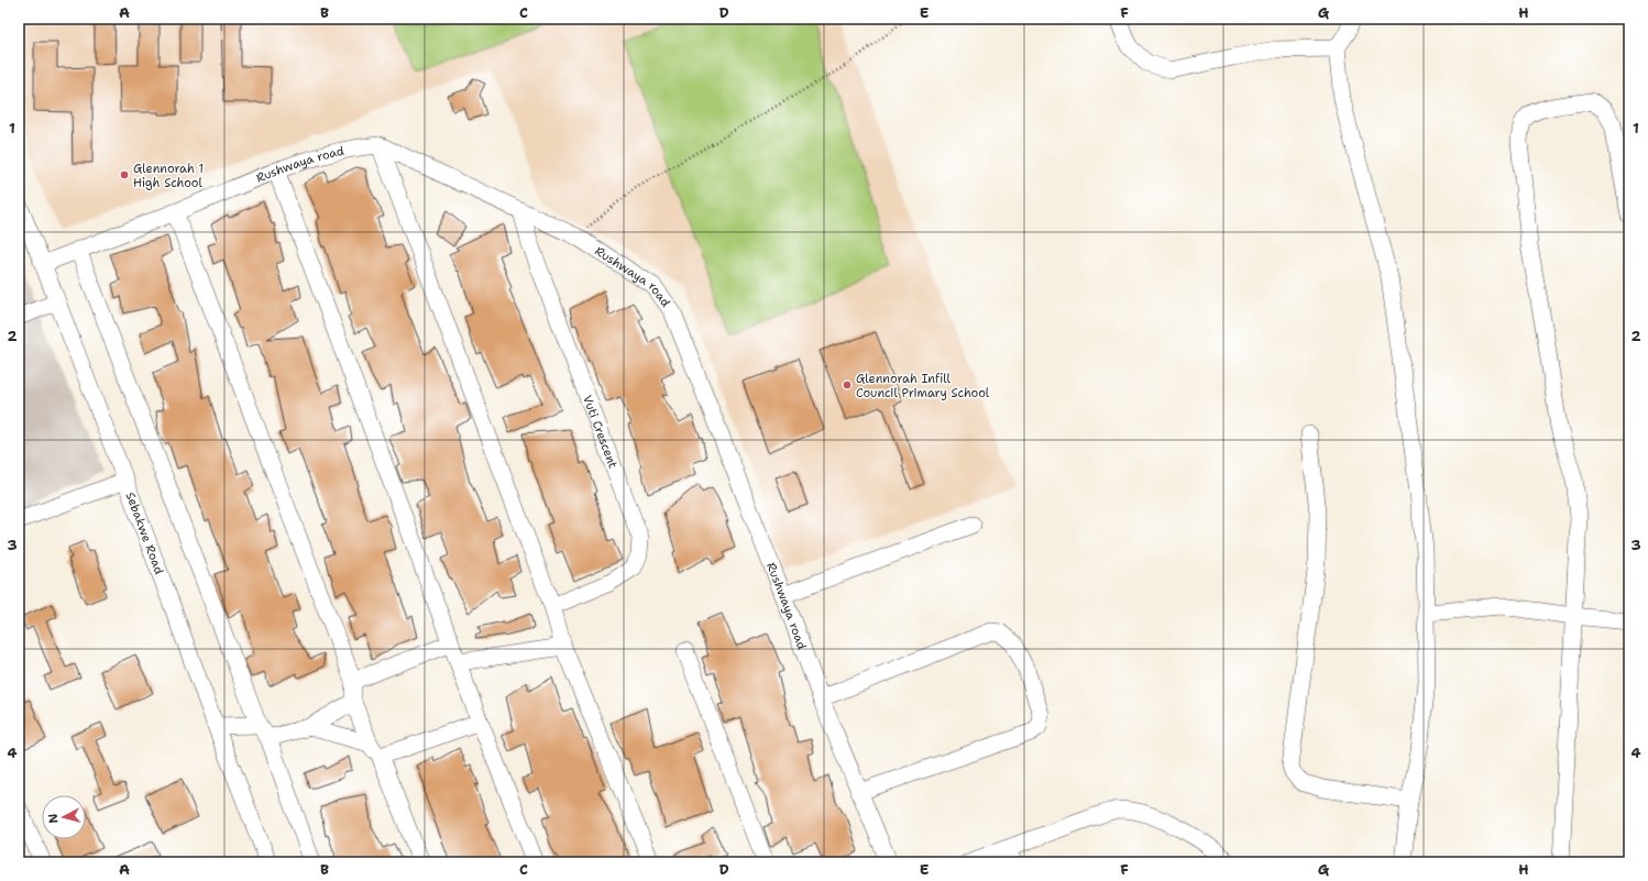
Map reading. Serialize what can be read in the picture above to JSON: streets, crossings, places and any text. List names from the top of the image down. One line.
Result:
{"streets":{"street":["Rushwaya road","Vuti Crescent","Sebakwe Road"]},"crossings":[["Rushwaya road","Vuti Crescent"],["Rushwaya road","Sebakwe Road"]],"places":["Glennorah 1 High School","Glennorah Infill Council Primary School"],"north":"left","grid":{"columns":["A","B","C","D","E","F","G","H"],"rows":["1","2","3","4"]}}
